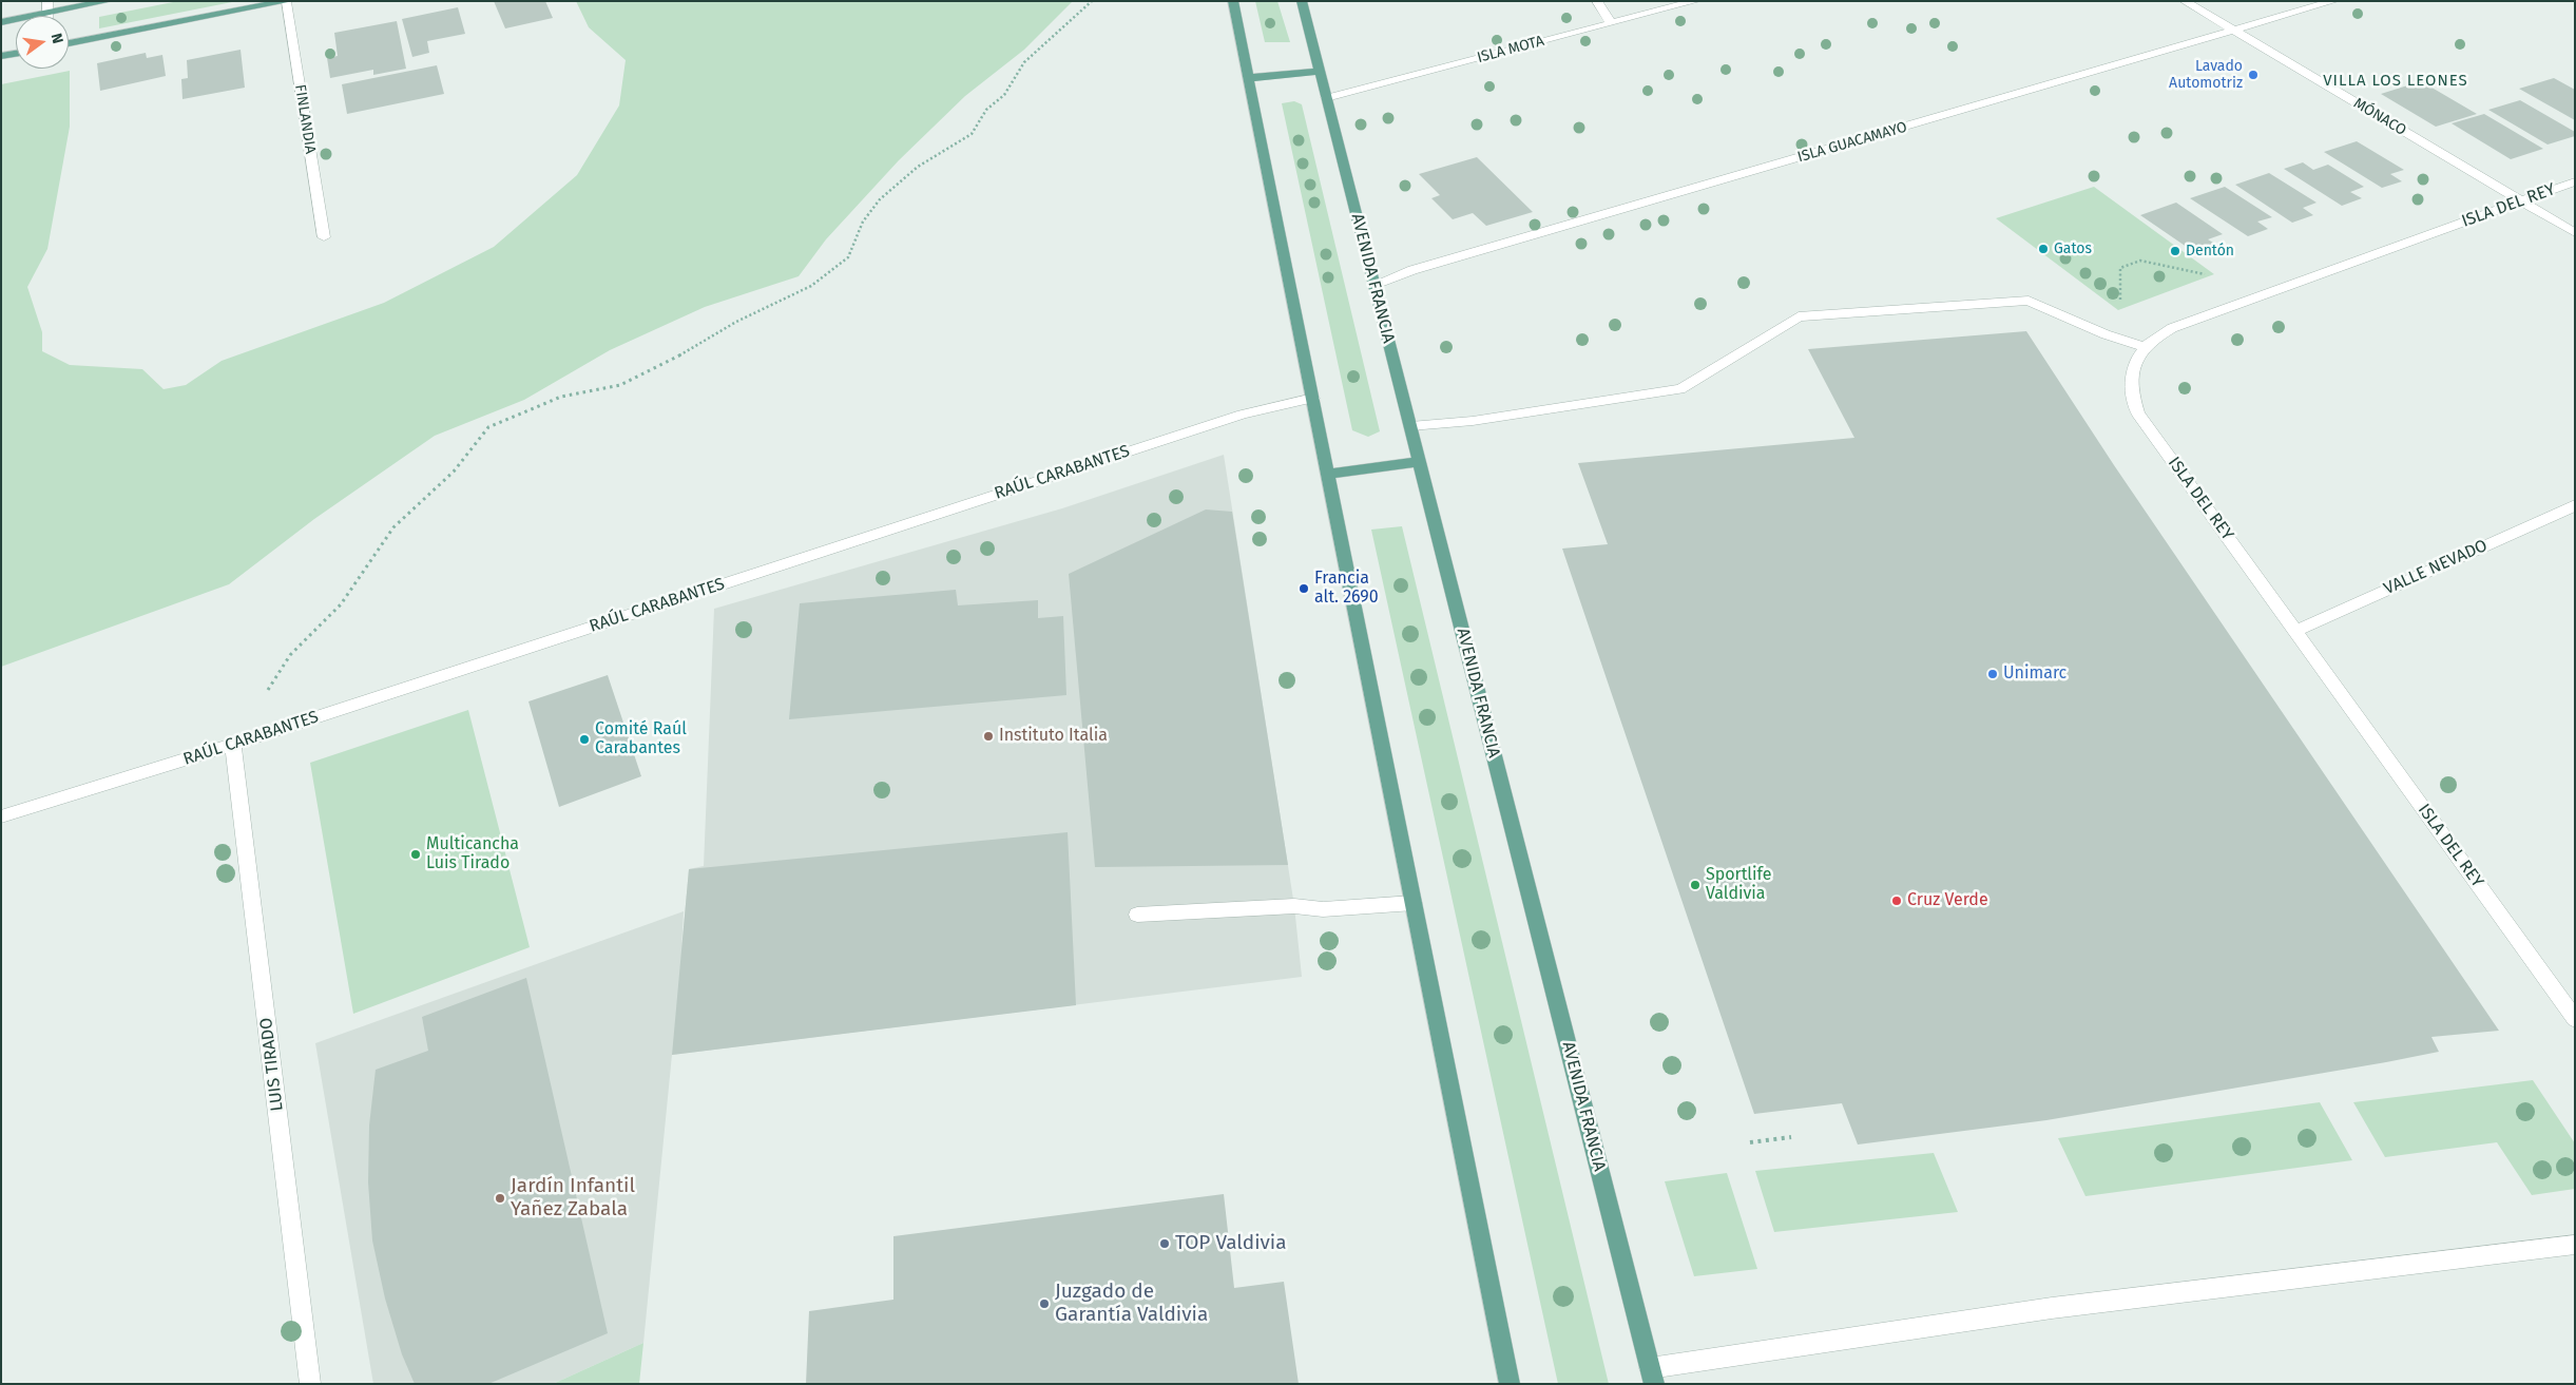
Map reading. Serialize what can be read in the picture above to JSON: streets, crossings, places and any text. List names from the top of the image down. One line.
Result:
{"streets":{"main road":["AVENIDA FRANCIA"],"street":["ISLA MOTA","MÓNACO","FINLANDIA","ISLA GUACAMAYO","ISLA DEL REY","RAÚL CARABANTES","VALLE NEVADO","LUIS TIRADO"]},"crossings":[["ISLA MOTA","AVENIDA FRANCIA"],["MÓNACO","ISLA GUACAMAYO"],["MÓNACO","ISLA DEL REY"],["ISLA GUACAMAYO","AVENIDA FRANCIA"],["ISLA DEL REY","VALLE NEVADO"],["RAÚL CARABANTES","LUIS TIRADO"]],"districts":["VILLA LOS LEONES"],"places":["Lavado Automotriz","Gatos","Dentón","Francia alt. 2690","Unimarc","Instituto Italia","Comité Raúl Carabantes","Multicancha Luis Tirado","Sportlife Valdivia","Cruz Verde","Jardín Infantil Yañez Zabala","TOP Valdivia","Juzgado de Garantía Valdivia"],"north":"right"}
